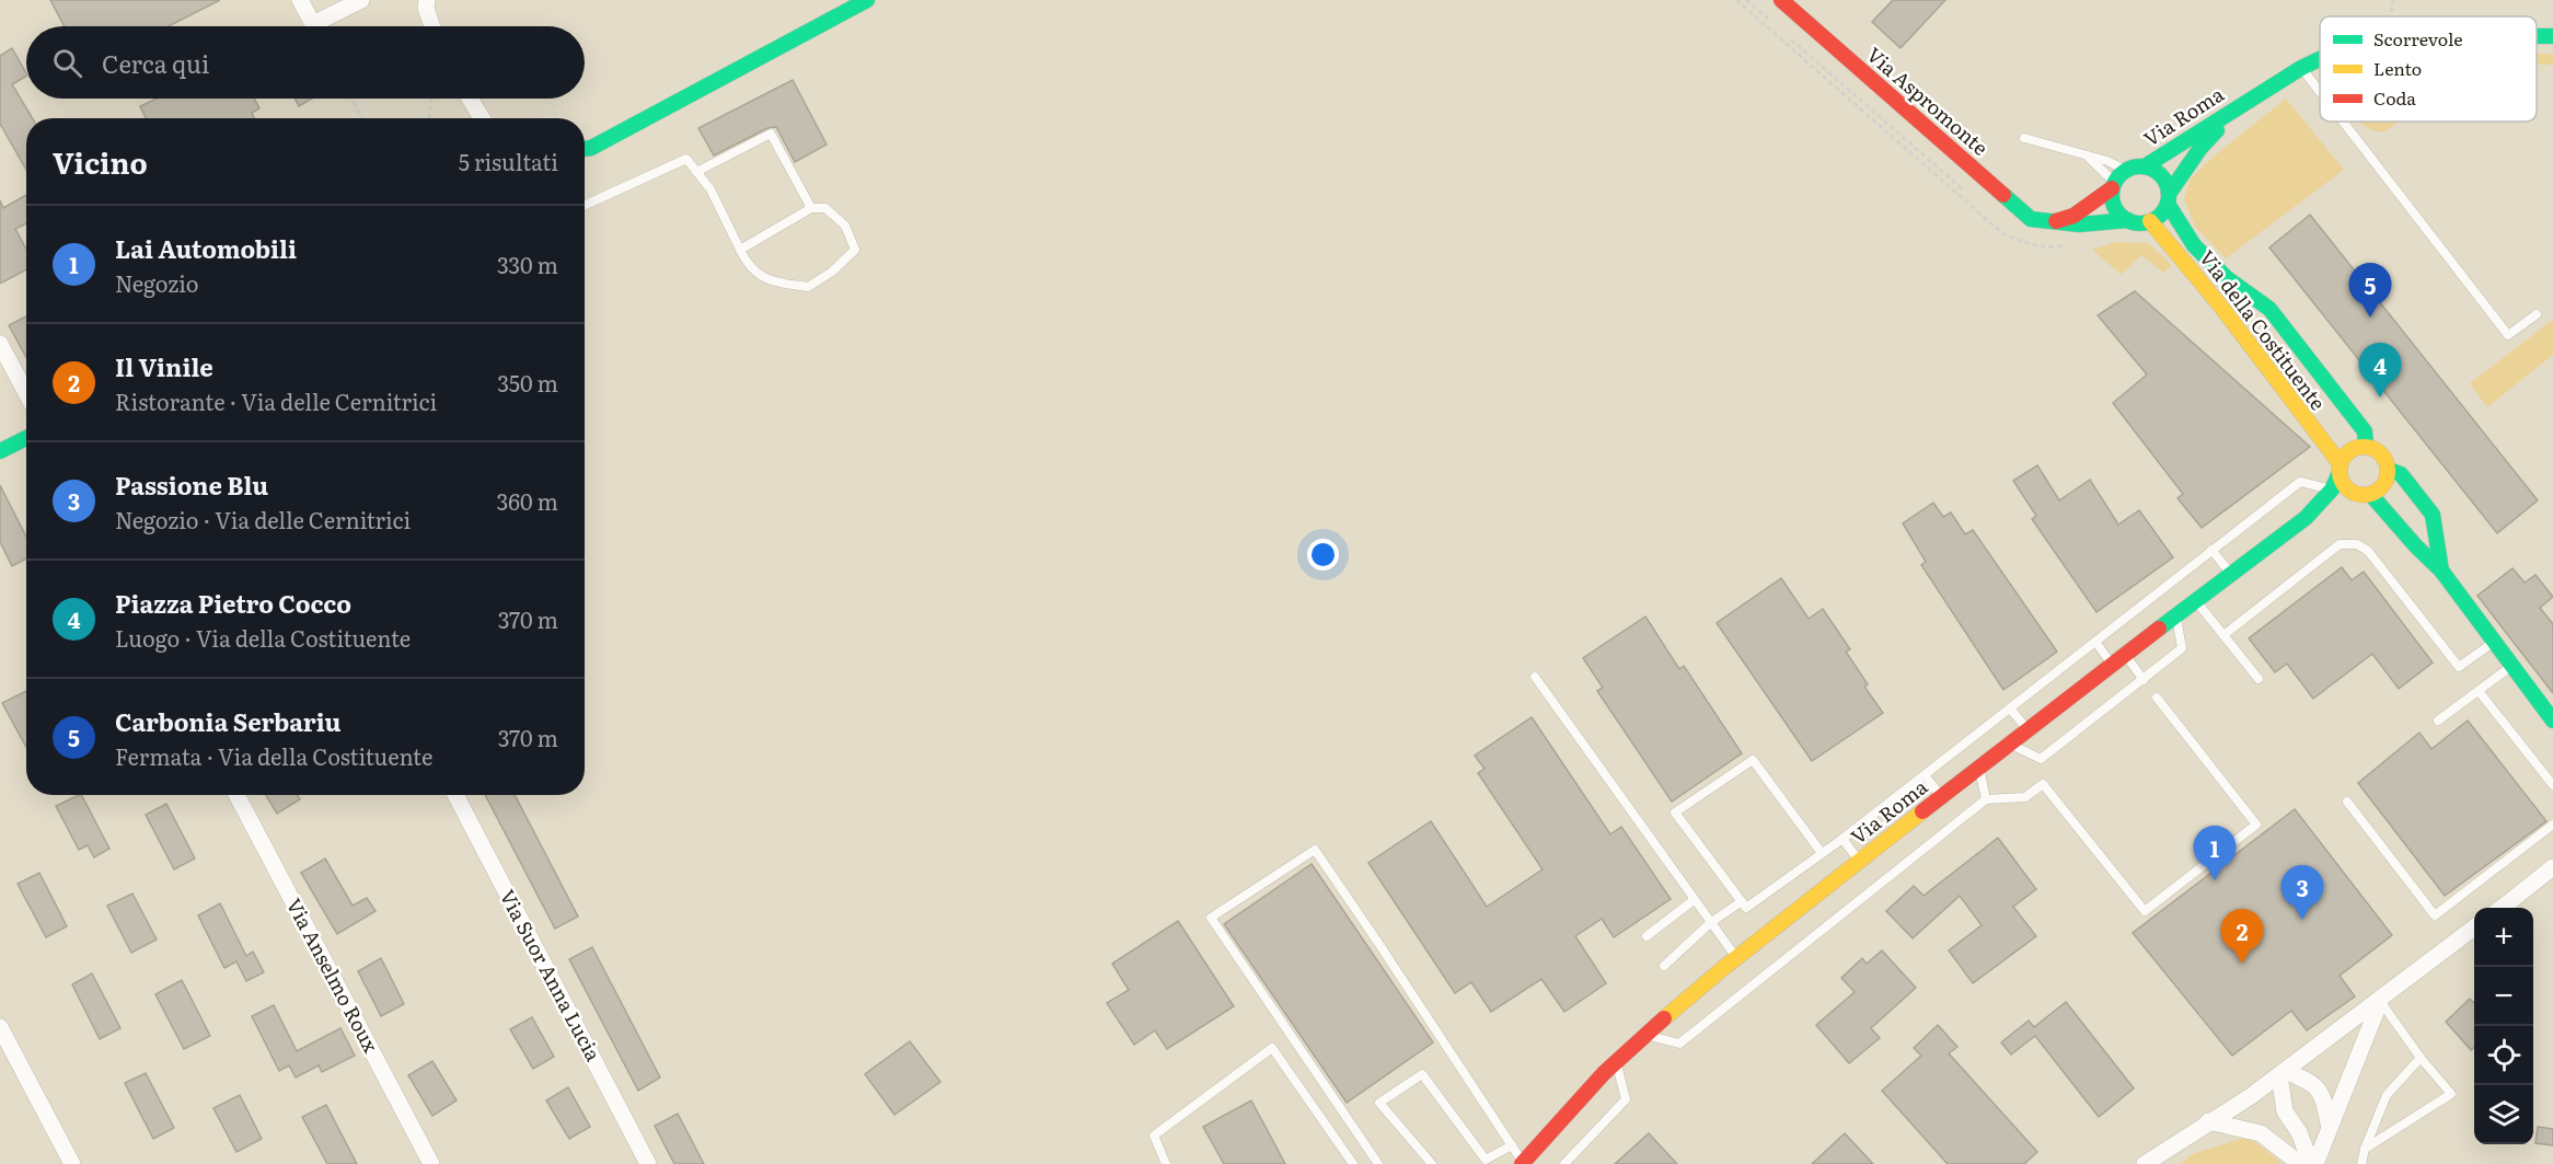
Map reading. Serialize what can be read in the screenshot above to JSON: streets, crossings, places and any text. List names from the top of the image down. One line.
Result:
{"streets":{"main road":["Via Aspromonte","Via Roma","Via della Costituente"],"street":["Via Anselmo Roux","Via Suor Anna Lucia"]},"crossings":[["Via Aspromonte","Via Roma"],["Via Aspromonte","Via della Costituente"],["Via Roma","Via della Costituente"]],"legend":["Scorrevole","Lento","Coda"],"page":{"search":"Cerca qui","heading":["Vicino","5 risultati"],"list":[{"mark":"1","name":"Lai Automobili","note":"Negozio","value":"330 m"},{"mark":"2","name":"Il Vinile","note":"Ristorante · Via delle Cernitrici","value":"350 m"},{"mark":"3","name":"Passione Blu","note":"Negozio · Via delle Cernitrici","value":"360 m"},{"mark":"4","name":"Piazza Pietro Cocco","note":"Luogo · Via della Costituente","value":"370 m"},{"mark":"5","name":"Carbonia Serbariu","note":"Fermata · Via della Costituente","value":"370 m"}],"pins":["5","4","1","3","2"],"map_buttons":["+","−"]}}
